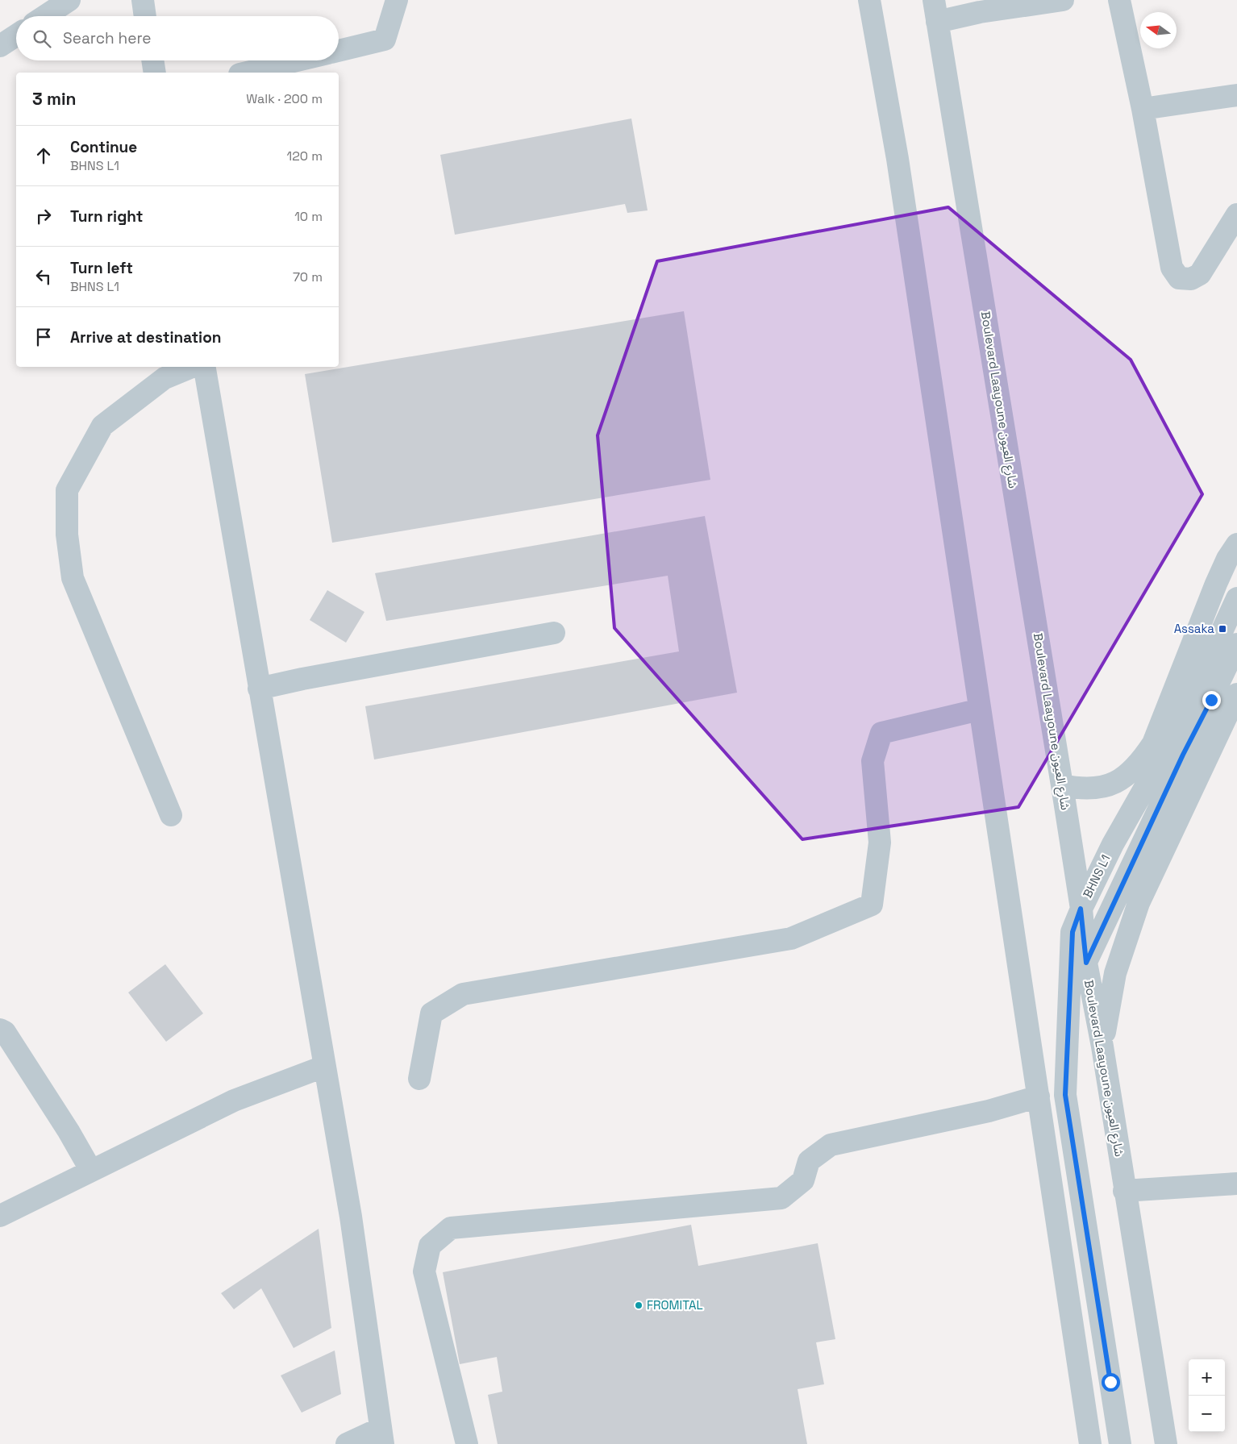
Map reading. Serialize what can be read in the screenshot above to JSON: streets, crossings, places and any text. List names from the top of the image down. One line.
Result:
{"streets":{"street":["Boulevard Laayoune شارع العيون","BHNS L1"]},"crossings":[["Boulevard Laayoune شارع العيون","BHNS L1"]],"places":{"transit":["Assaka"],"other":["FROMITAL"]},"north":"left","page":{"search":"Search here","heading":["3 min","Walk · 200 m"],"list":[["Continue","BHNS L1","120 m"],["Turn right","10 m"],["Turn left","BHNS L1","70 m"],"Arrive at destination"],"map_buttons":["+","−"]}}
